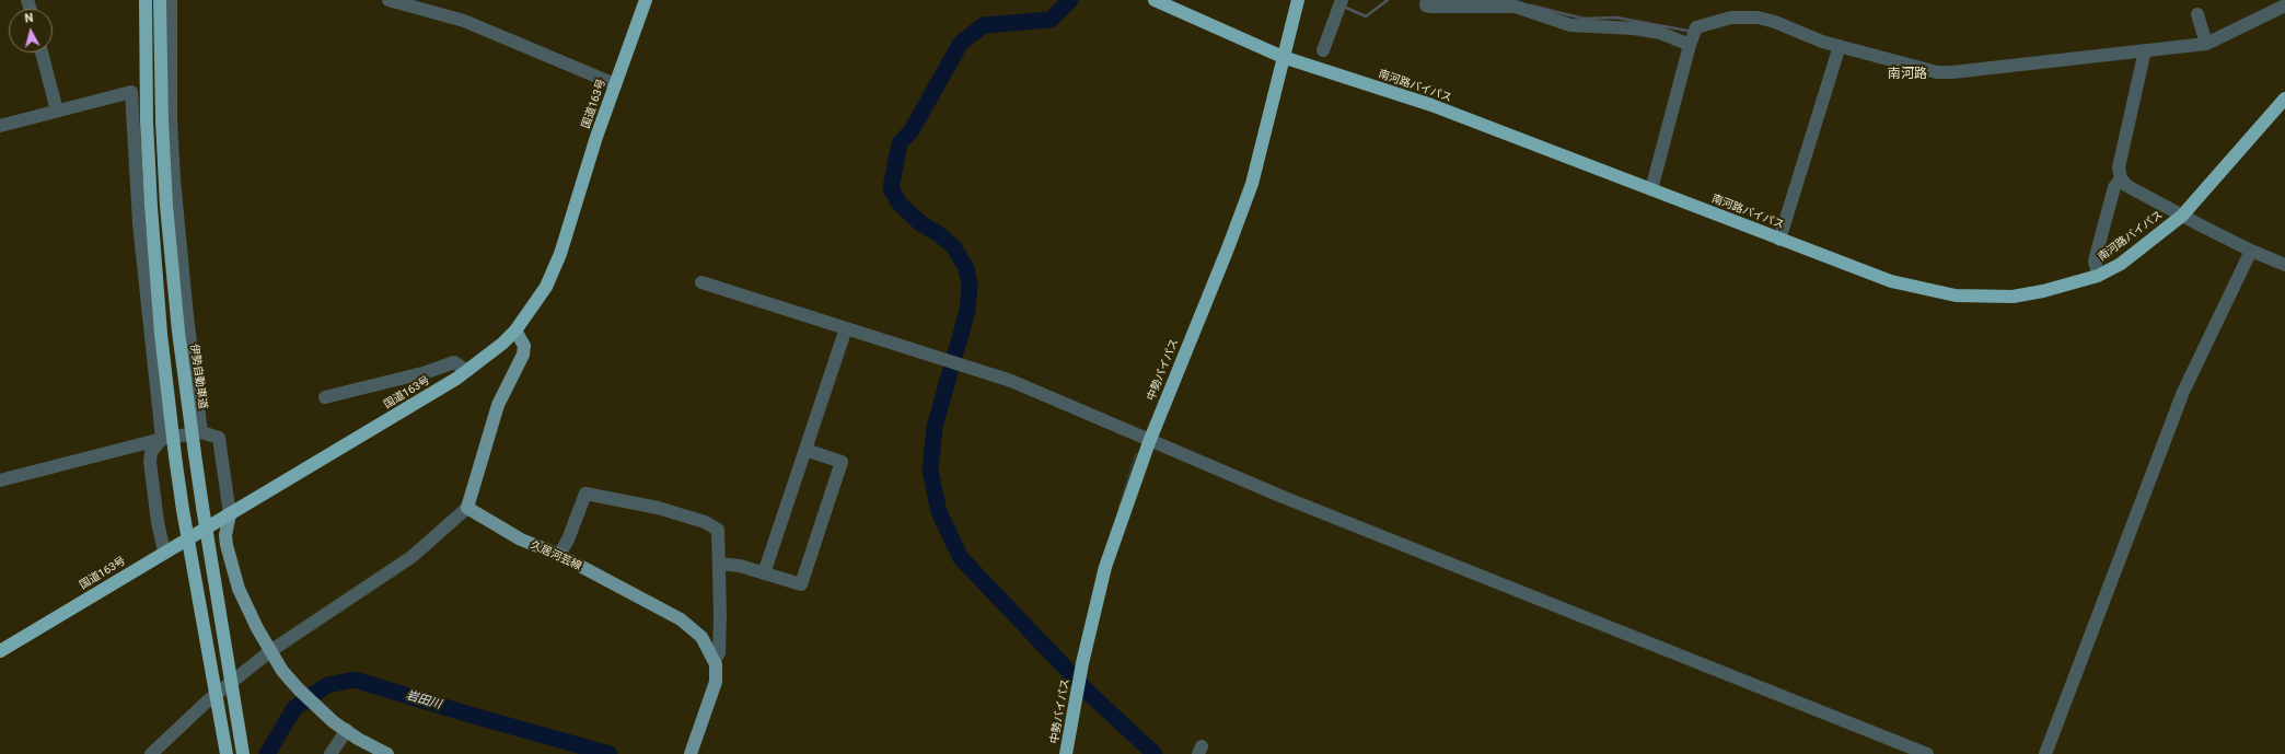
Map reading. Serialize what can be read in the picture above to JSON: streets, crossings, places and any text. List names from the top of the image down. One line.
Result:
{"streets":{"highway":["南河路バイパス","国道163号","中勢バイパス","伊勢自動車道"],"main road":["久居河芸線"]},"crossings":[["南河路バイパス","中勢バイパス"]],"districts":["南河路"],"water":["岩田川"],"north":"top"}
